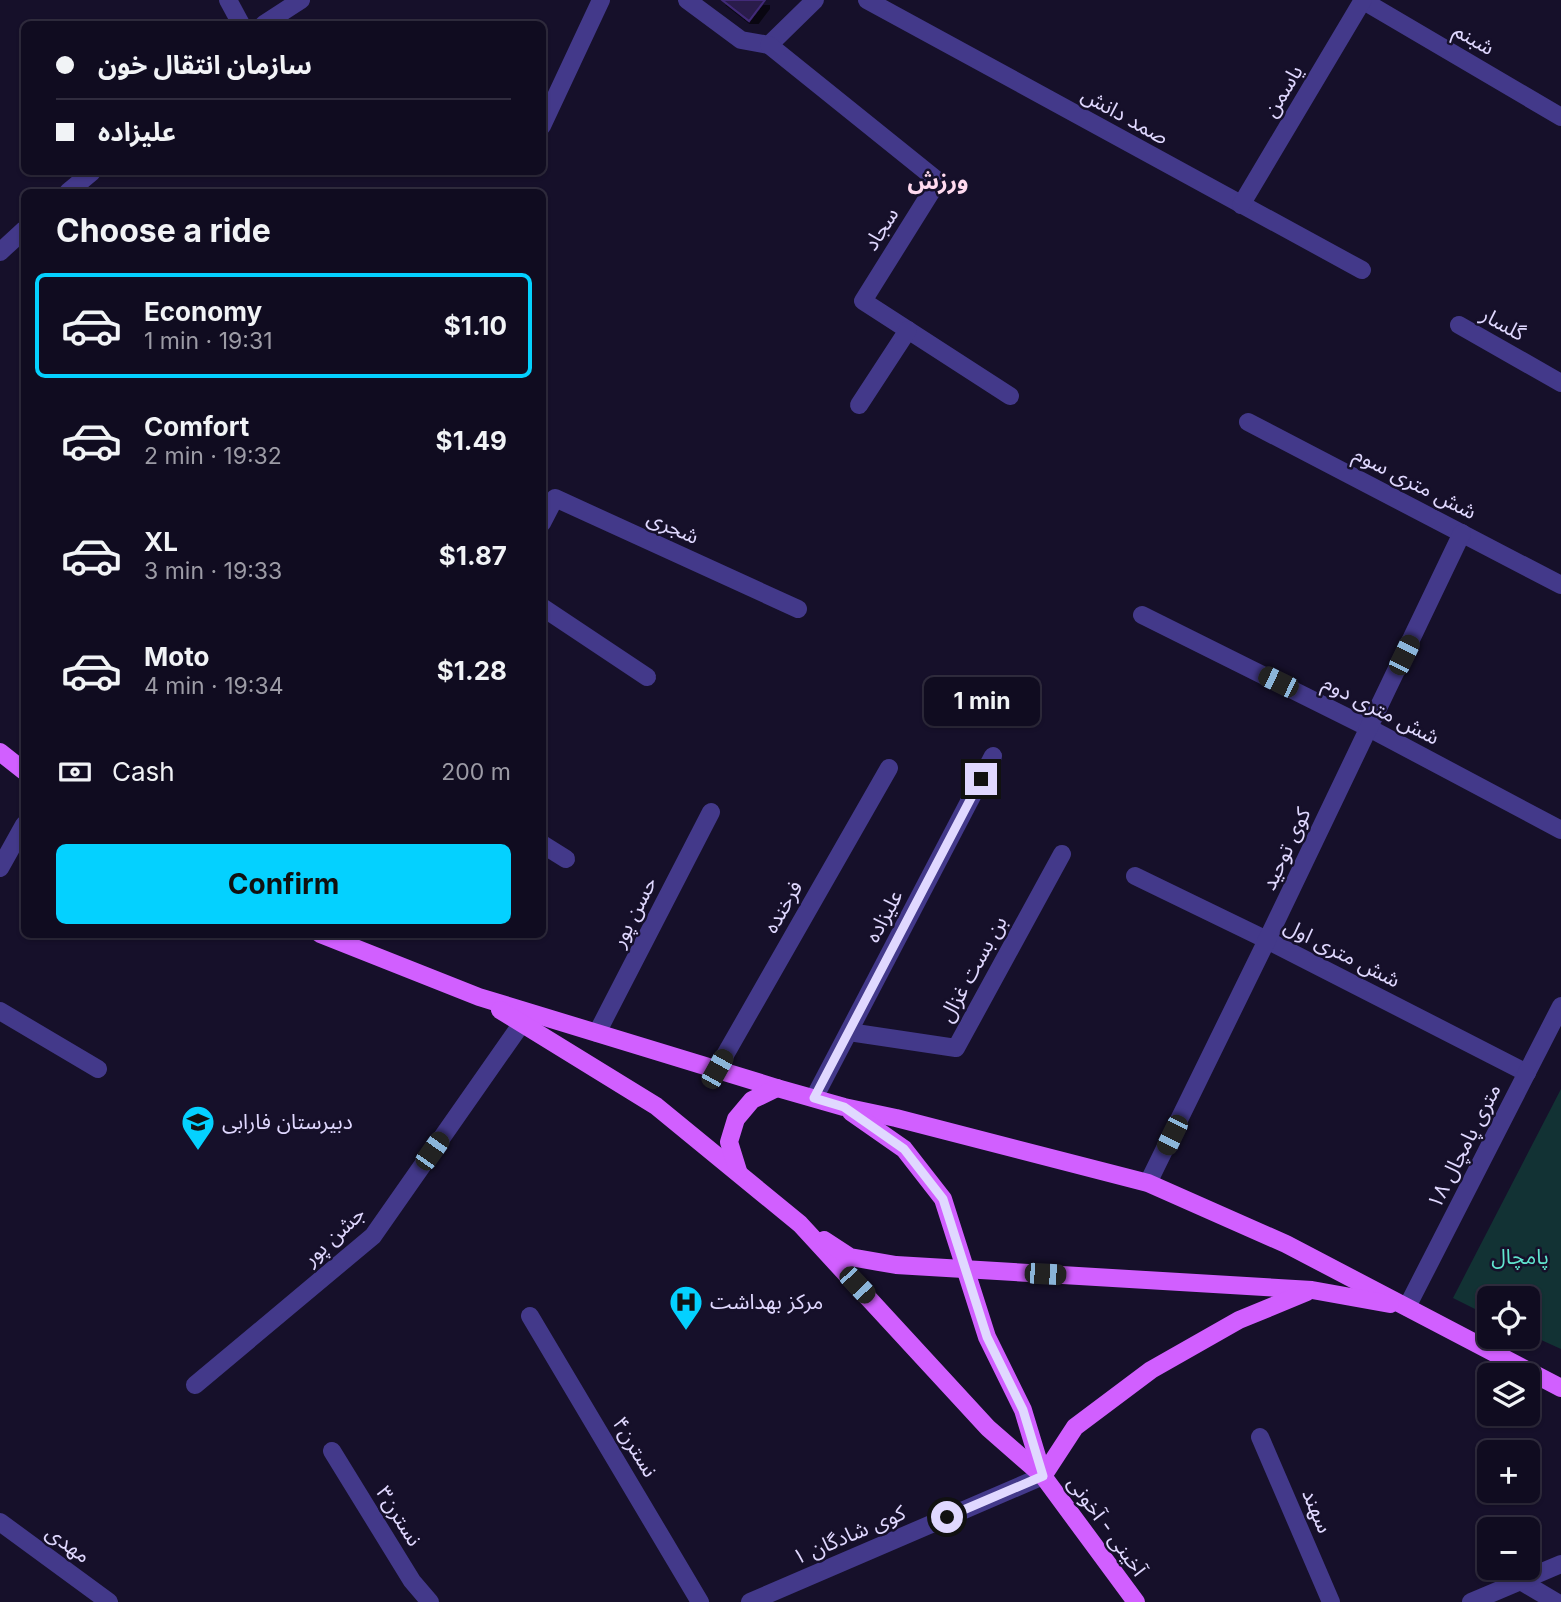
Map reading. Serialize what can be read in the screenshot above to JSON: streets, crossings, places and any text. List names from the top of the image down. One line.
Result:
{"streets":{"main road":["آخینی - آخونی"],"street":["شبنم","یاسمن","صمد دانش","سجاد","گلسار","شش متری سوم","شجری","شش متری دوم","کوی توحید","فرخنده","حسن پور","علیزاده","شش متری اول","بن بست غزال","۱۸ متری پامچال","جشن پور","نسترن۴","سهند","نسترن۳","کوی شادگان ۱","مهدی"]},"crossings":[["شبنم","یاسمن"],["یاسمن","صمد دانش"],["شش متری سوم","کوی توحید"],["شش متری دوم","کوی توحید"],["کوی توحید","شش متری اول"],["علیزاده","بن بست غزال"],["شش متری اول","۱۸ متری پامچال"],["آخینی - آخونی","کوی شادگان ۱"]],"districts":["ورزش"],"parks":["پامچال"],"places":{"school or university":["دبیرستان فارابی"],"hospital":["مرکز بهداشت"]},"page":{"banner":["سازمان انتقال خون","علیزاده"],"heading":"Choose a ride","list":[{"name":"Economy","note":"1 min · 19:31","value":"$1.10"},{"name":"Comfort","note":"2 min · 19:32","value":"$1.49"},{"name":"XL","note":"3 min · 19:33","value":"$1.87"},{"name":"Moto","note":"4 min · 19:34","value":"$1.28"}],"bubble":"1 min","pay":["Cash","200 m"],"buttons":"Confirm","map_buttons":["+","−"]}}
